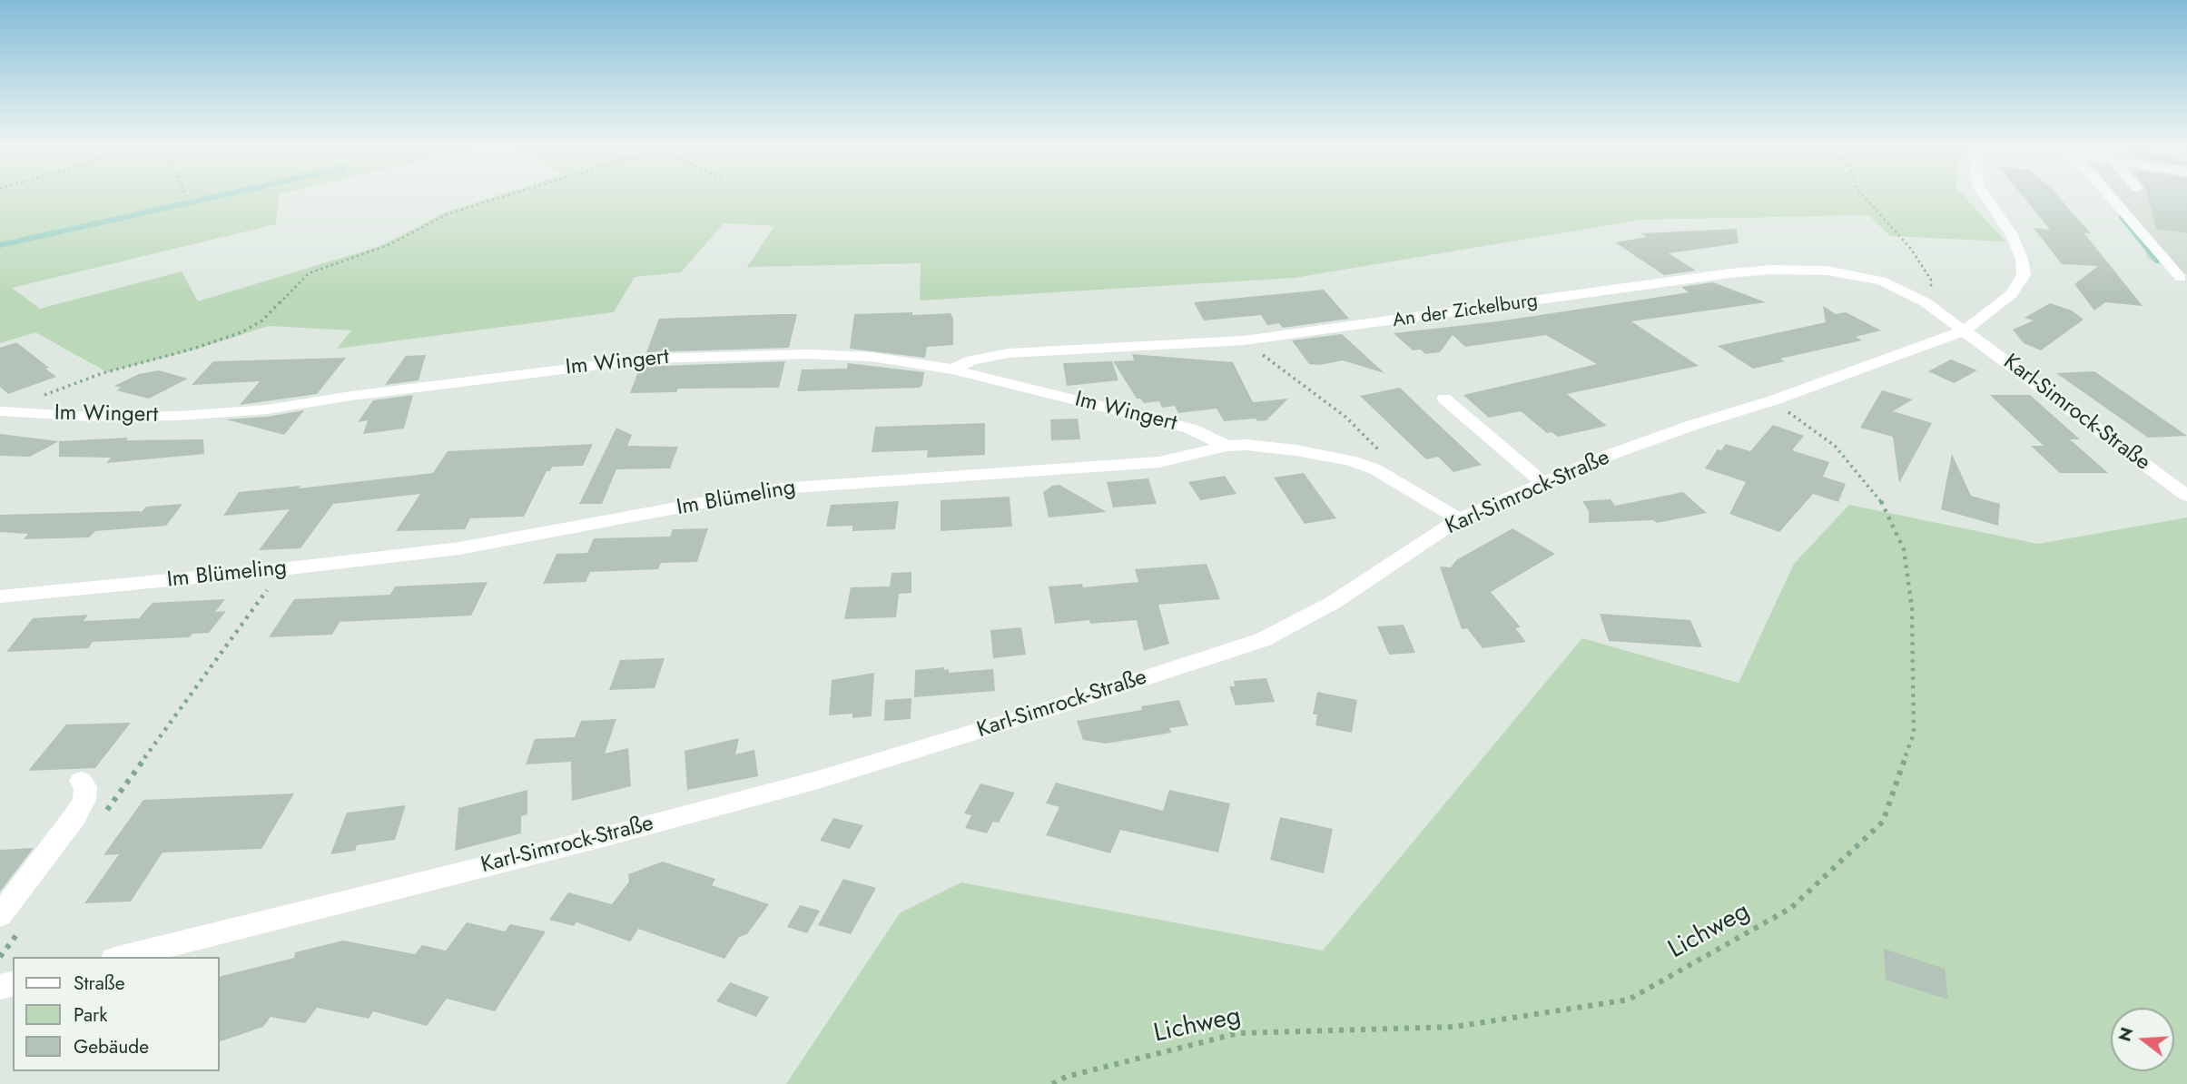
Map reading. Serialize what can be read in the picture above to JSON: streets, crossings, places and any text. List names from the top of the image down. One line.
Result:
{"streets":{"street":["An der Zickelburg","Im Wingert","Karl-Simrock-Straße","Im Blümeling"],"path":["Lichweg"]},"crossings":[["An der Zickelburg","Im Wingert"],["An der Zickelburg","Karl-Simrock-Straße"],["Im Wingert","Im Blümeling"],["Karl-Simrock-Straße","Im Blümeling"],["Karl-Simrock-Straße","Lichweg"]],"legend":["Straße","Park","Gebäude"],"north":"left"}
